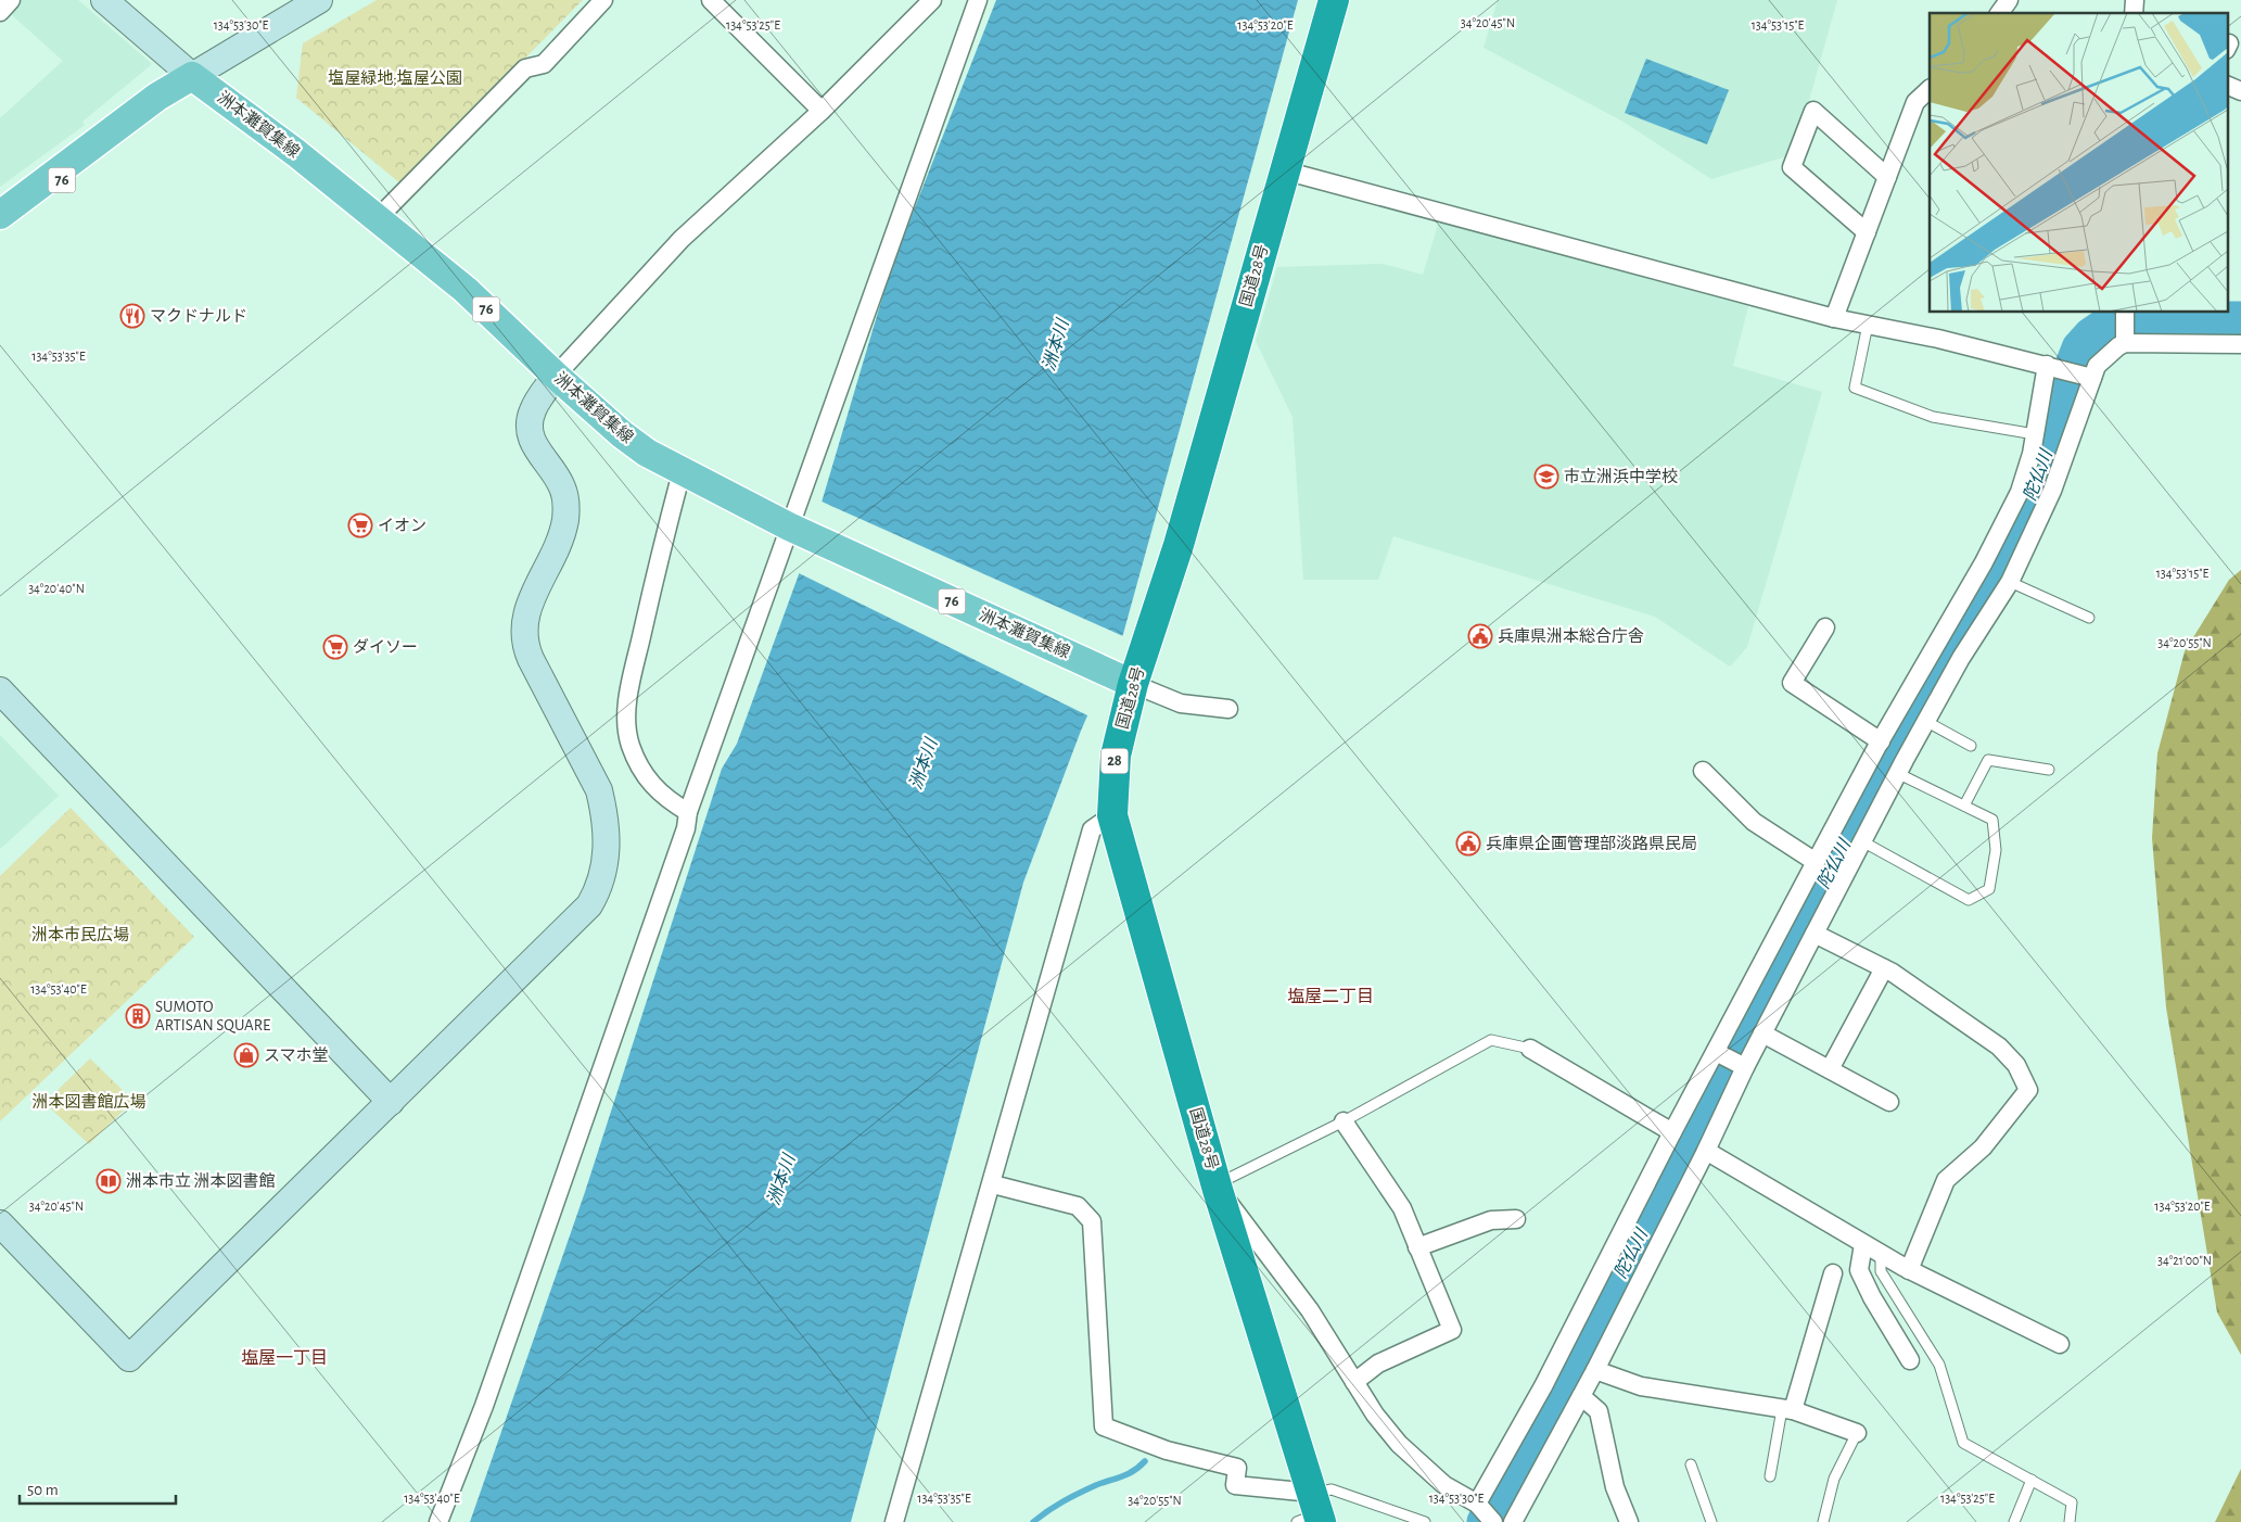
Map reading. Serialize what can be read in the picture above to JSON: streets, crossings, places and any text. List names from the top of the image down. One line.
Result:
{"streets":{"highway":["国道28号","28"],"main road":["洲本灘賀集線","76"]},"crossings":[["洲本灘賀集線","76"],["洲本灘賀集線","国道28号"]],"districts":["塩屋二丁目","塩屋一丁目"],"water":["洲本川","陀仏川"],"parks":["塩屋緑地;塩屋公園","洲本市民広場","洲本図書館広場"],"places":{"restaurant":["マクドナルド"],"school or university":["市立洲浜中学校"],"supermarket":["イオン","ダイソー"],"public building":["兵庫県洲本総合庁舎","兵庫県企画管理部淡路県民局"],"building":["SUMOTO ARTISAN SQUARE"],"shop":["スマホ堂"],"library":["洲本市立 洲本図書館"]},"scale_bar":"50 m","coordinates":["34°20'45\"N","134°53'30\"E","134°53'25\"E","134°53'20\"E","134°53'15\"E","134°53'35\"E","34°20'40\"N","34°20'55\"N","134°53'40\"E","34°21'00\"N"]}
